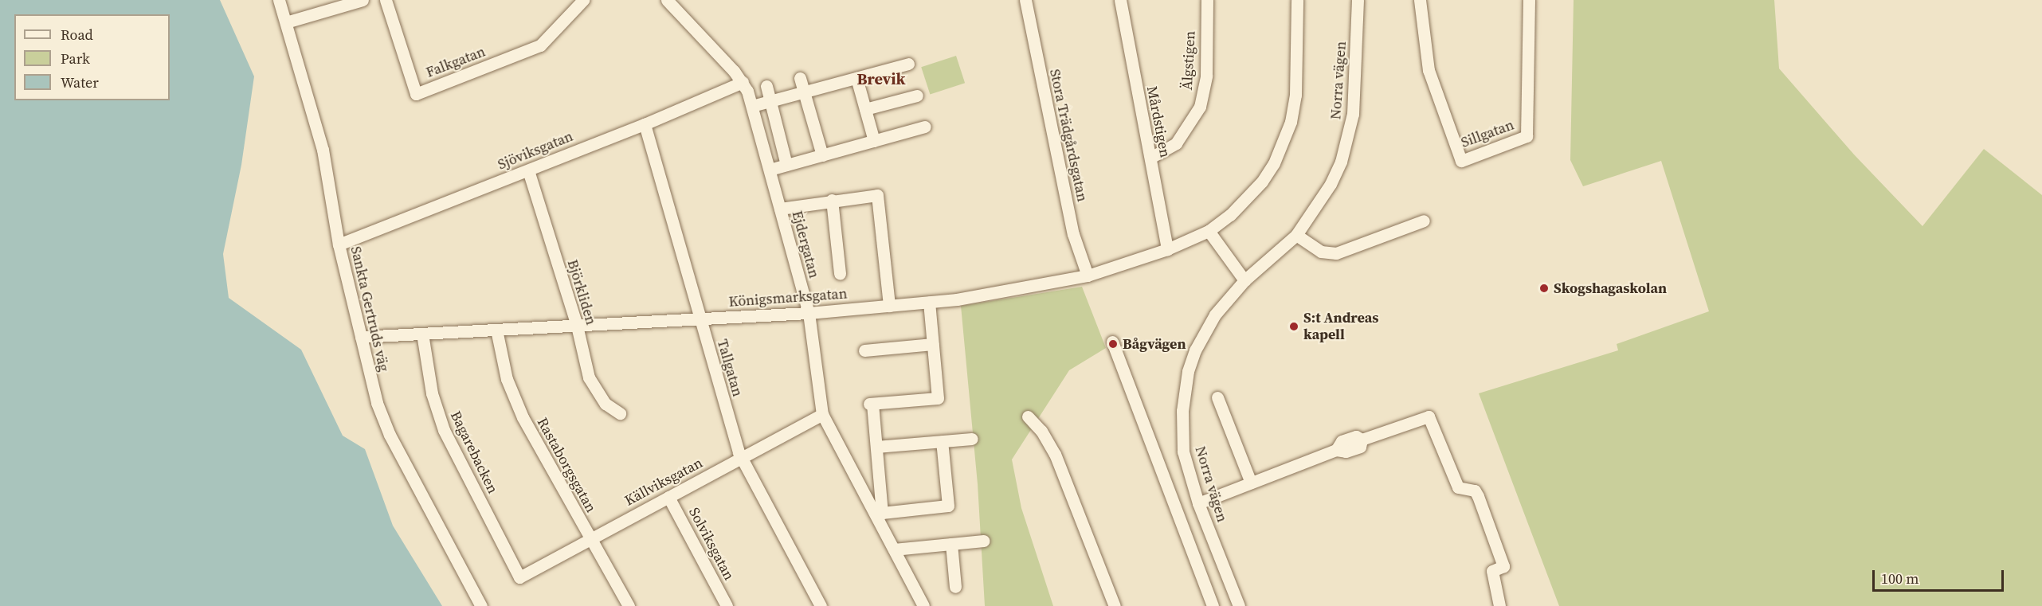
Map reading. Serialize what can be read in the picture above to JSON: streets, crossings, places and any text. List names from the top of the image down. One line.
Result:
{"streets":{"street":["Älgstigen","Falkgatan","Norra vägen","Mårdstigen","Sillgatan","Stora Trädgårdsgatan","Sjöviksgatan","Ejdergatan","Björkliden","Königsmarksgatan","Sankta Gertruds väg","Tallgatan","Bagarebacken","Rastaborgsgatan","Källviksgatan","Solviksgatan"]},"crossings":[["Älgstigen","Mårdstigen"],["Mårdstigen","Königsmarksgatan"],["Stora Trädgårdsgatan","Königsmarksgatan"],["Sjöviksgatan","Ejdergatan"],["Sjöviksgatan","Björkliden"],["Sjöviksgatan","Sankta Gertruds väg"],["Sjöviksgatan","Tallgatan"],["Ejdergatan","Königsmarksgatan"],["Ejdergatan","Källviksgatan"],["Björkliden","Königsmarksgatan"],["Königsmarksgatan","Sankta Gertruds väg"],["Königsmarksgatan","Tallgatan"],["Königsmarksgatan","Bagarebacken"],["Königsmarksgatan","Rastaborgsgatan"],["Tallgatan","Källviksgatan"],["Bagarebacken","Källviksgatan"],["Rastaborgsgatan","Källviksgatan"],["Källviksgatan","Solviksgatan"]],"districts":["Brevik"],"places":["Skogshagaskolan","S:t Andreas kapell","Bågvägen"],"legend":["Road","Park","Water"],"scale_bar":"100 m"}
